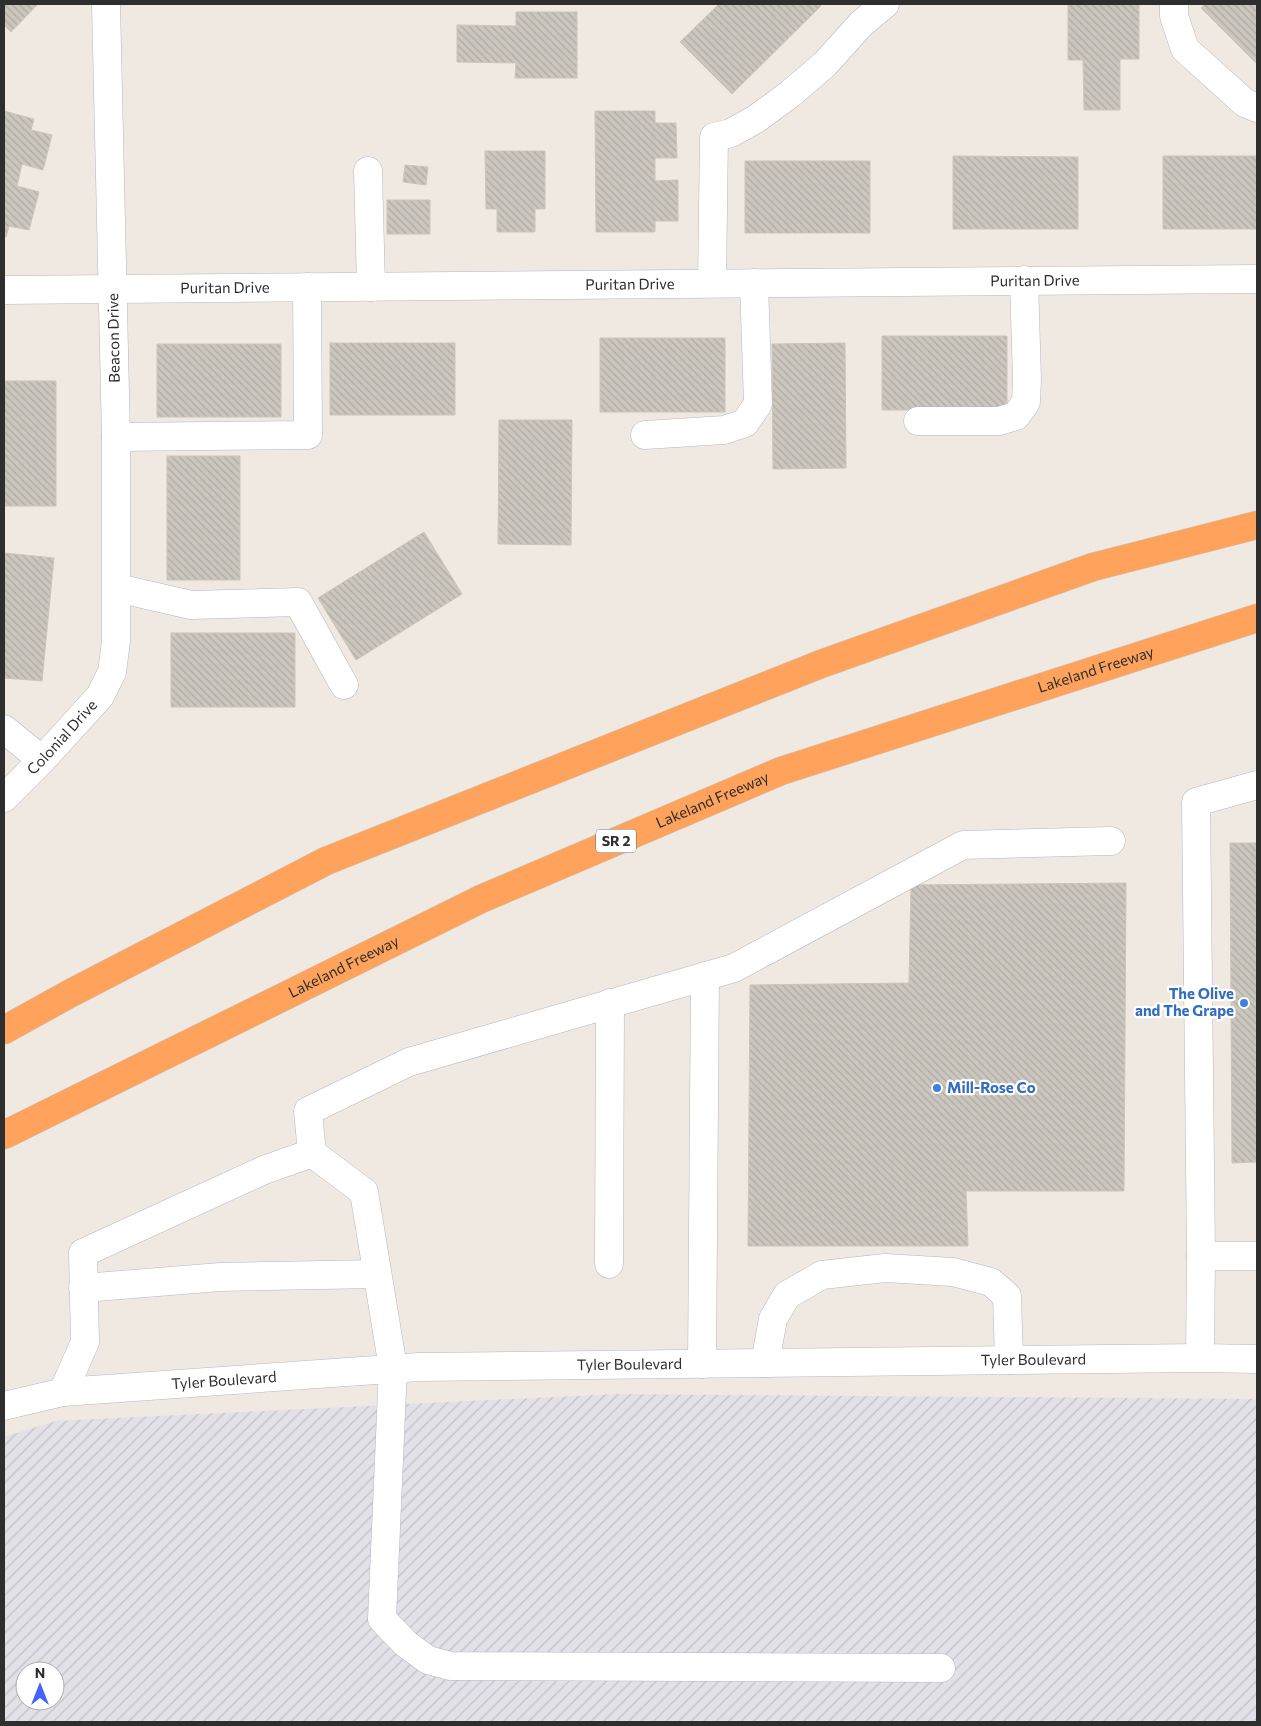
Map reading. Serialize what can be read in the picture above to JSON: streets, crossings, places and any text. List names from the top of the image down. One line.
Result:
{"streets":{"highway":["Lakeland Freeway","SR 2"],"street":["Puritan Drive","Beacon Drive","Colonial Drive","Tyler Boulevard"]},"crossings":[["Puritan Drive","Beacon Drive"],["Beacon Drive","Colonial Drive"]],"places":["The Olive and The Grape","Mill-Rose Co"],"north":"top"}
